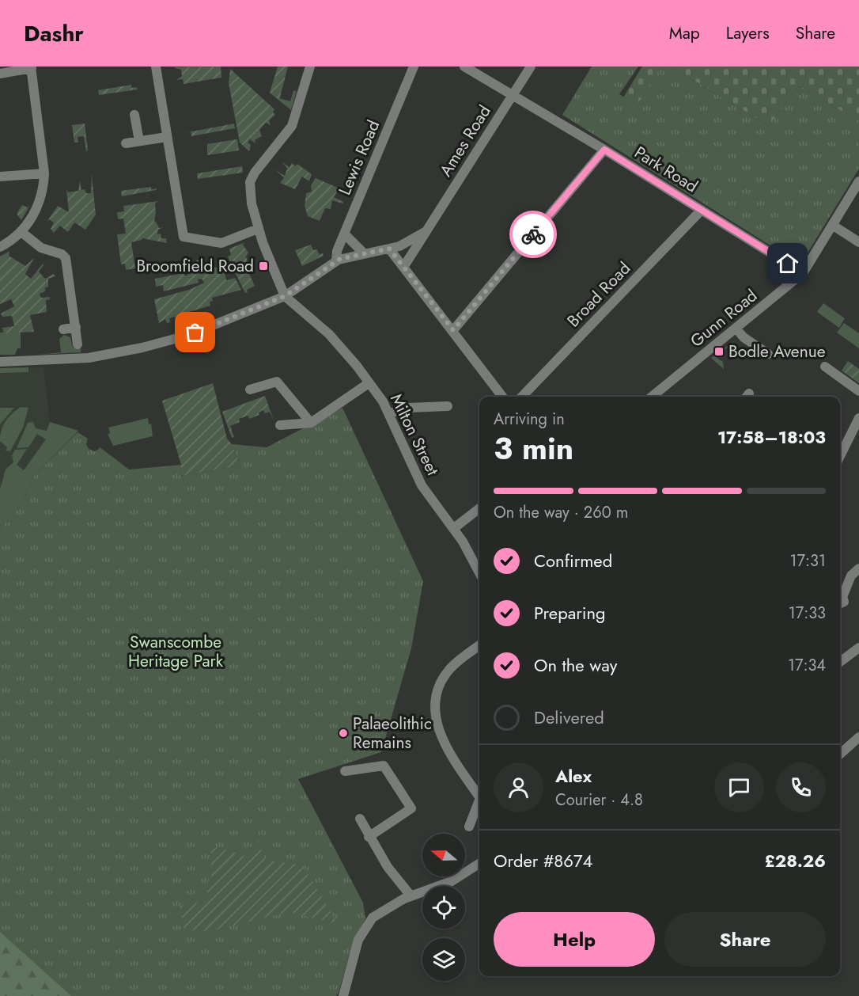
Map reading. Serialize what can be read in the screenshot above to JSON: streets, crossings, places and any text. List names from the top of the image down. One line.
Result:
{"streets":{"street":["Ames Road","Lewis Road","Park Road","Broad Road","Gunn Road","Milton Street"]},"crossings":[["Ames Road","Lewis Road"],["Ames Road","Park Road"],["Ames Road","Milton Street"],["Park Road","Broad Road"],["Park Road","Gunn Road"]],"parks":["Swanscombe Heritage Park"],"places":{"transit":["Broomfield Road","Bodle Avenue"],"other":["Palaeolithic Remains"]},"north":"left","page":{"header":"Dashr","nav":["Map","Layers","Share"],"heading":["3 min","Arriving in","17:58–18:03"],"panel":["Alex","Courier · 4.8","Order #8674","£28.26"],"bar":"On the way · 260 m","list":[["Confirmed","17:31"],["Preparing","17:33"],["On the way","17:34"],"Delivered"],"buttons":["Help","Share"]}}
